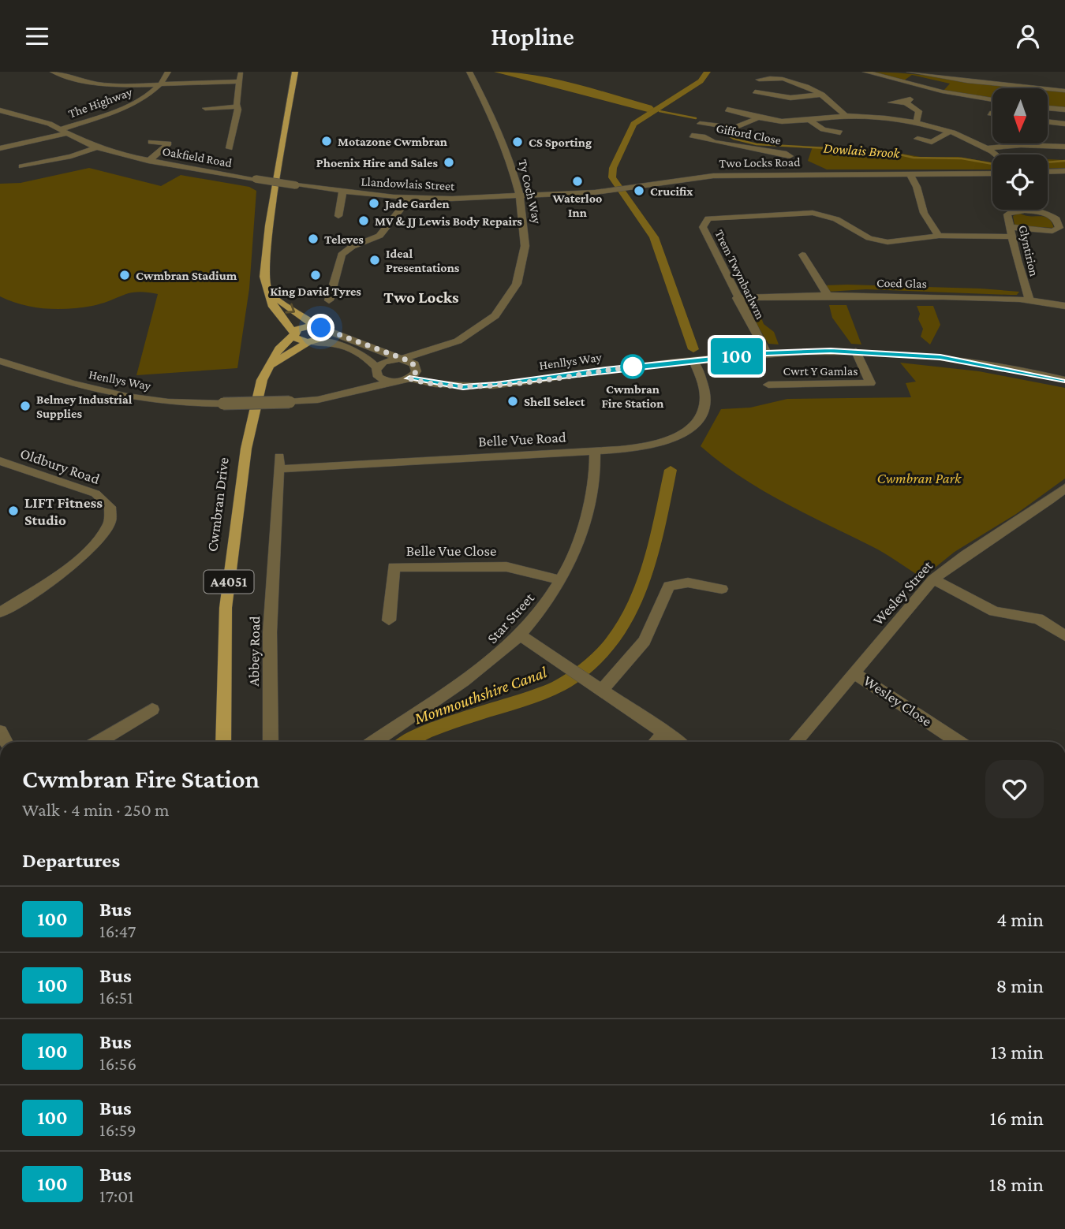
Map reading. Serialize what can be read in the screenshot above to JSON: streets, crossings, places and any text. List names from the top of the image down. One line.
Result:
{"streets":{"main road":["Cwmbran Drive","A4051"],"street":["The Highway","Gifford Close","Oakfield Road","Two Locks Road","Llandowlais Street","Ty Coch Way","Glyntirion","Trem Twynbarlwm","Coed Glas","Henllys Way","Cwrt Y Gamlas","Belle Vue Road","Oldbury Road","Belle Vue Close","Wesley Street","Star Street","Abbey Road","Wesley Close"]},"crossings":[["The Highway","Oakfield Road"],["Oakfield Road","Llandowlais Street"],["Two Locks Road","Llandowlais Street"],["Two Locks Road","Ty Coch Way"],["Llandowlais Street","Ty Coch Way"],["Ty Coch Way","Henllys Way"],["Glyntirion","Trem Twynbarlwm"],["Glyntirion","Coed Glas"],["Trem Twynbarlwm","Coed Glas"],["Trem Twynbarlwm","Henllys Way"],["Henllys Way","Cwrt Y Gamlas"],["Henllys Way","Belle Vue Road"],["Belle Vue Road","Star Street"],["Belle Vue Road","Abbey Road"],["Cwmbran Drive","A4051"],["Belle Vue Close","Star Street"],["Wesley Street","Wesley Close"]],"districts":["Two Locks"],"water":["Dowlais Brook","Monmouthshire Canal"],"parks":["Cwmbran Park"],"places":["Motazone Cwmbran","CS Sporting","Phoenix Hire and Sales","Waterloo Inn","Crucifix","Jade Garden","MV & JJ Lewis Body Repairs","Televes","Ideal Presentations","Cwmbran Stadium","King David Tyres","Cwmbran Fire Station","Shell Select","Belmey Industrial Supplies","LIFT Fitness Studio"],"lines":["bus line 100"],"north":"bottom","page":{"header":"Hopline","on_map":"100","heading":[["Cwmbran Fire Station","Walk · 4 min · 250 m"],"Departures"],"list":[{"mark":"100","name":"Bus","note":"16:47","value":"4 min"},{"mark":"100","name":"Bus","note":"16:51","value":"8 min"},{"mark":"100","name":"Bus","note":"16:56","value":"13 min"},{"mark":"100","name":"Bus","note":"16:59","value":"16 min"},{"mark":"100","name":"Bus","note":"17:01","value":"18 min"}]}}
